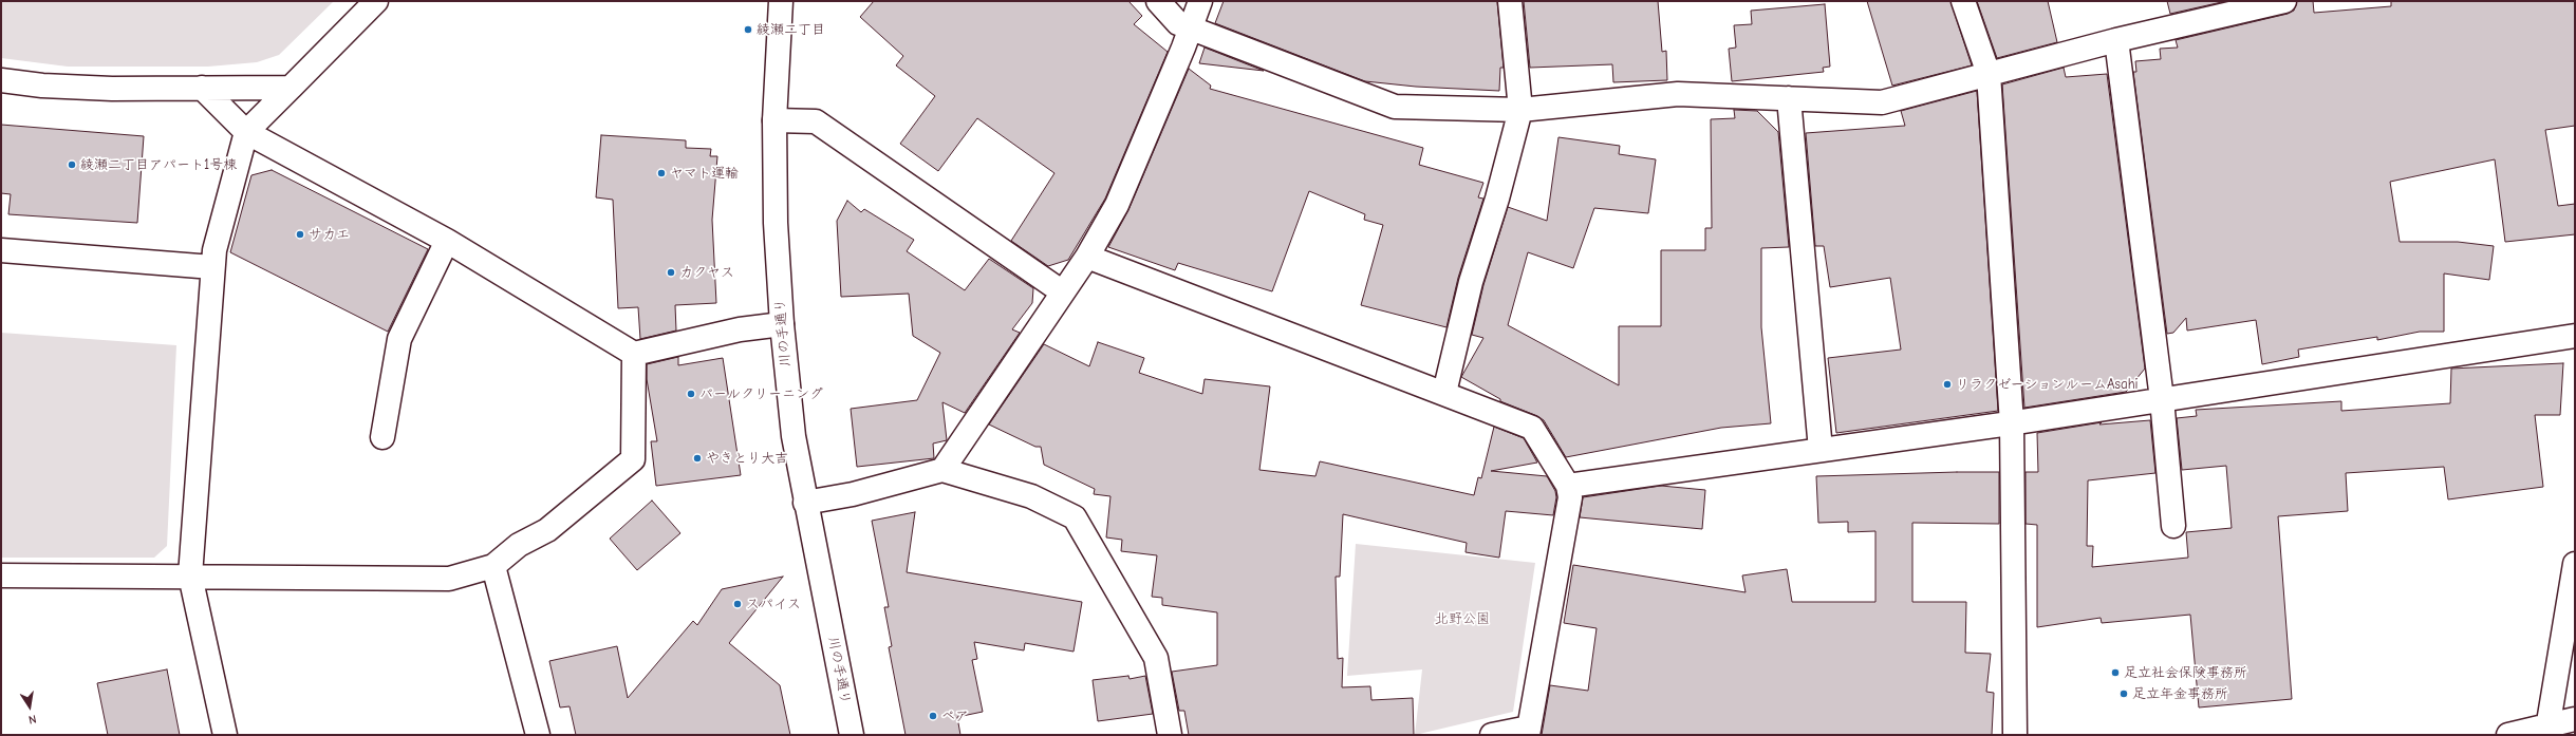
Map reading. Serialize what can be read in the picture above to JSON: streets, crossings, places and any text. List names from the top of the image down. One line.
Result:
{"streets":{"street":["川の手通り"]},"parks":["北野公園"],"places":["綾瀬二丁目","綾瀬二丁目アパート1号棟","ヤマト運輸","サカエ","カクヤス","リラクゼーションルームAsahi","パールクリーニング","やきとり大吉","スパイス","足立社会保険事務所","足立年金事務所","ペア"],"north":"bottom"}
